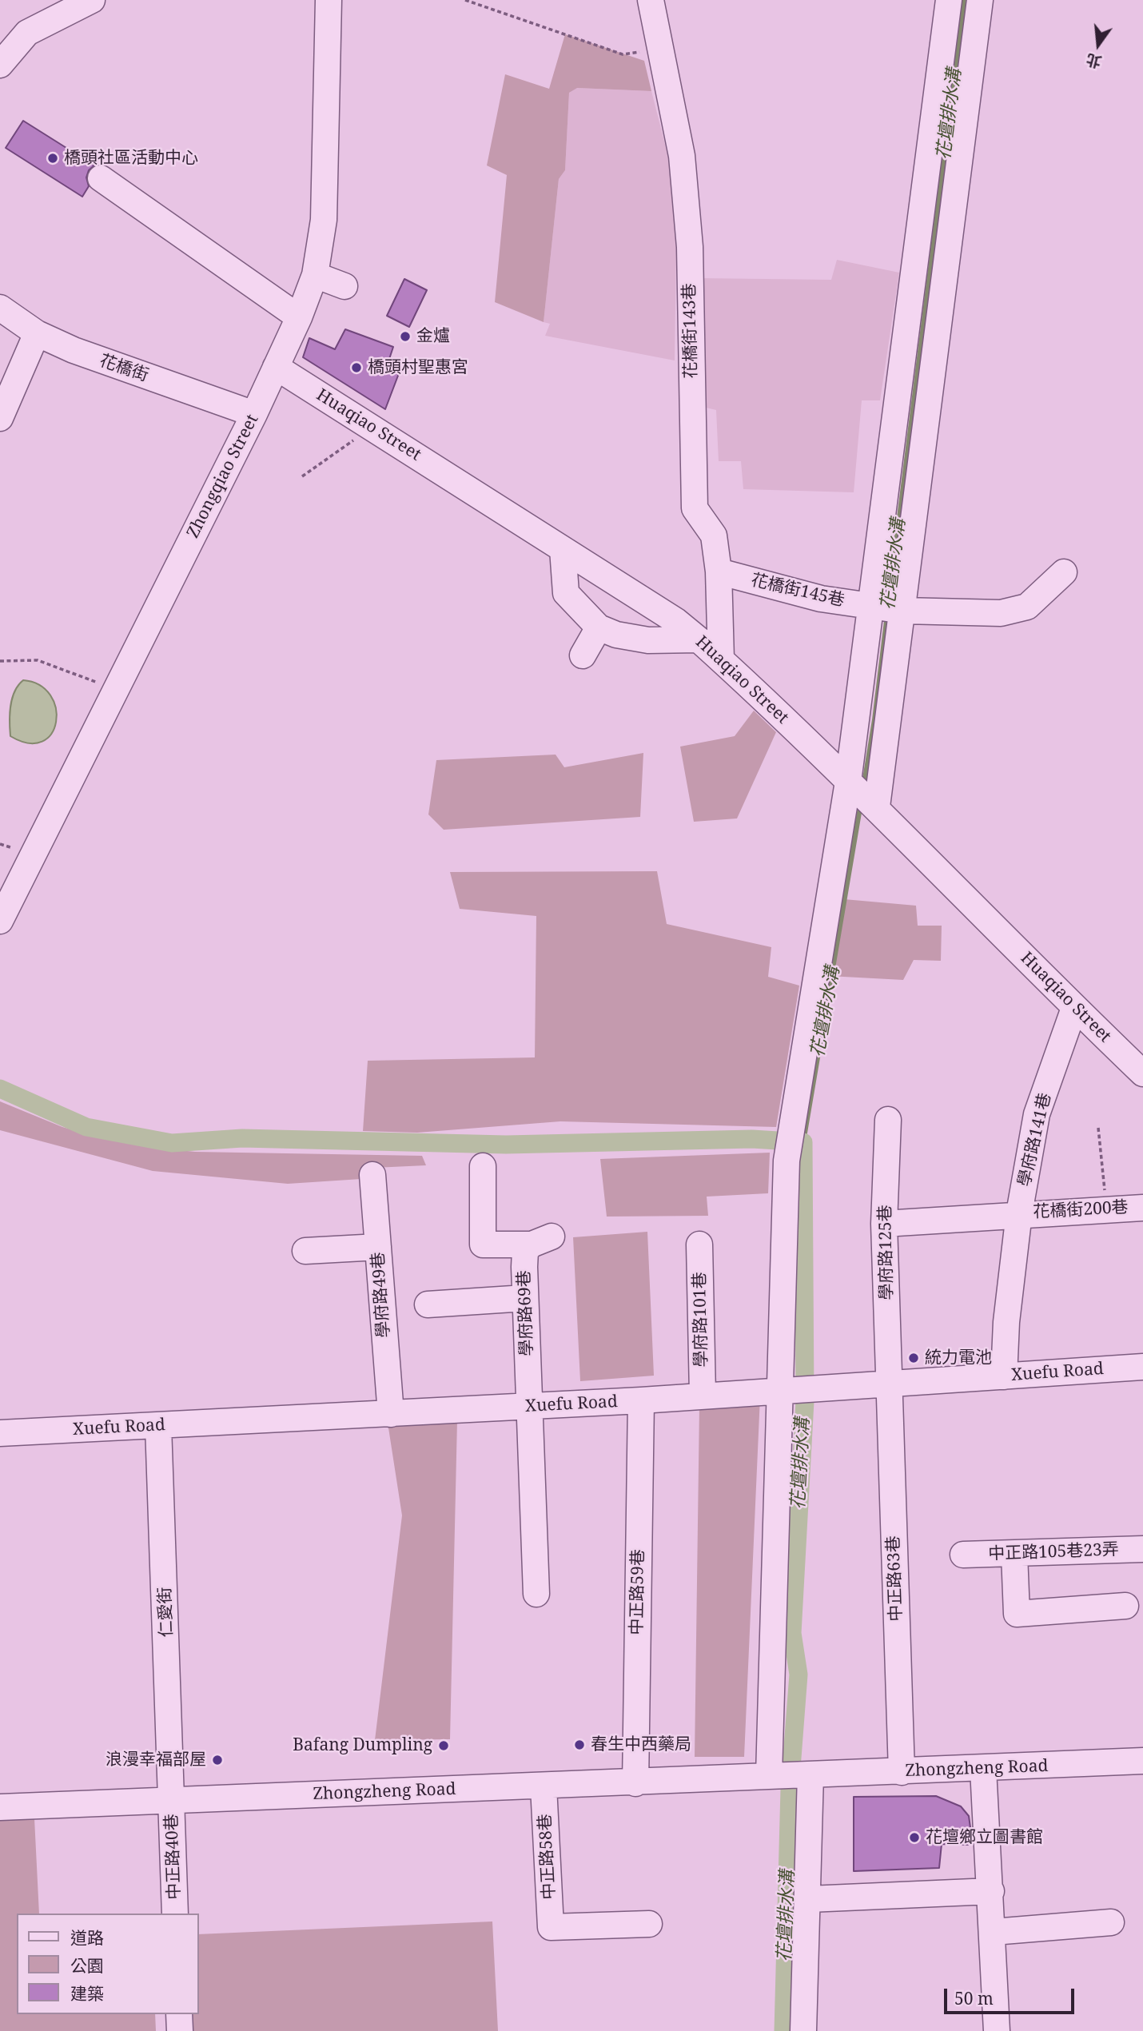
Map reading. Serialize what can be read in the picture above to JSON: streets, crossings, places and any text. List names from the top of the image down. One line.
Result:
{"streets":{"street":["花橋街143巷","花橋街","Huaqiao Street","Zhongqiao Street","花橋街145巷","學府路141巷","花橋街200巷","學府路125巷","學府路49巷","學府路69巷","學府路101巷","Xuefu Road","中正路105巷23弄","中正路63巷","中正路59巷","仁愛街","Zhongzheng Road","中正路40巷","中正路58巷"]},"crossings":[["花橋街143巷","Huaqiao Street"],["花橋街143巷","花橋街145巷"],["花橋街","Zhongqiao Street"],["Huaqiao Street","Zhongqiao Street"],["Huaqiao Street","學府路141巷"],["學府路141巷","花橋街200巷"],["學府路141巷","Xuefu Road"],["花橋街200巷","學府路125巷"],["學府路125巷","Xuefu Road"],["學府路125巷","中正路63巷"],["學府路49巷","Xuefu Road"],["學府路69巷","Xuefu Road"],["學府路101巷","Xuefu Road"],["Xuefu Road","中正路63巷"],["Xuefu Road","中正路59巷"],["Xuefu Road","仁愛街"],["中正路63巷","Zhongzheng Road"],["中正路59巷","Zhongzheng Road"],["仁愛街","Zhongzheng Road"],["仁愛街","中正路40巷"],["Zhongzheng Road","中正路40巷"],["Zhongzheng Road","中正路58巷"]],"water":["花壇排水溝"],"places":["橋頭社區活動中心","金爐","橋頭村聖惠宮","統力電池","春生中西藥局","Bafang Dumpling","浪漫幸福部屋","花壇鄉立圖書館"],"legend":["道路","公園","建築"],"scale_bar":"50 m","north":"bottom"}
